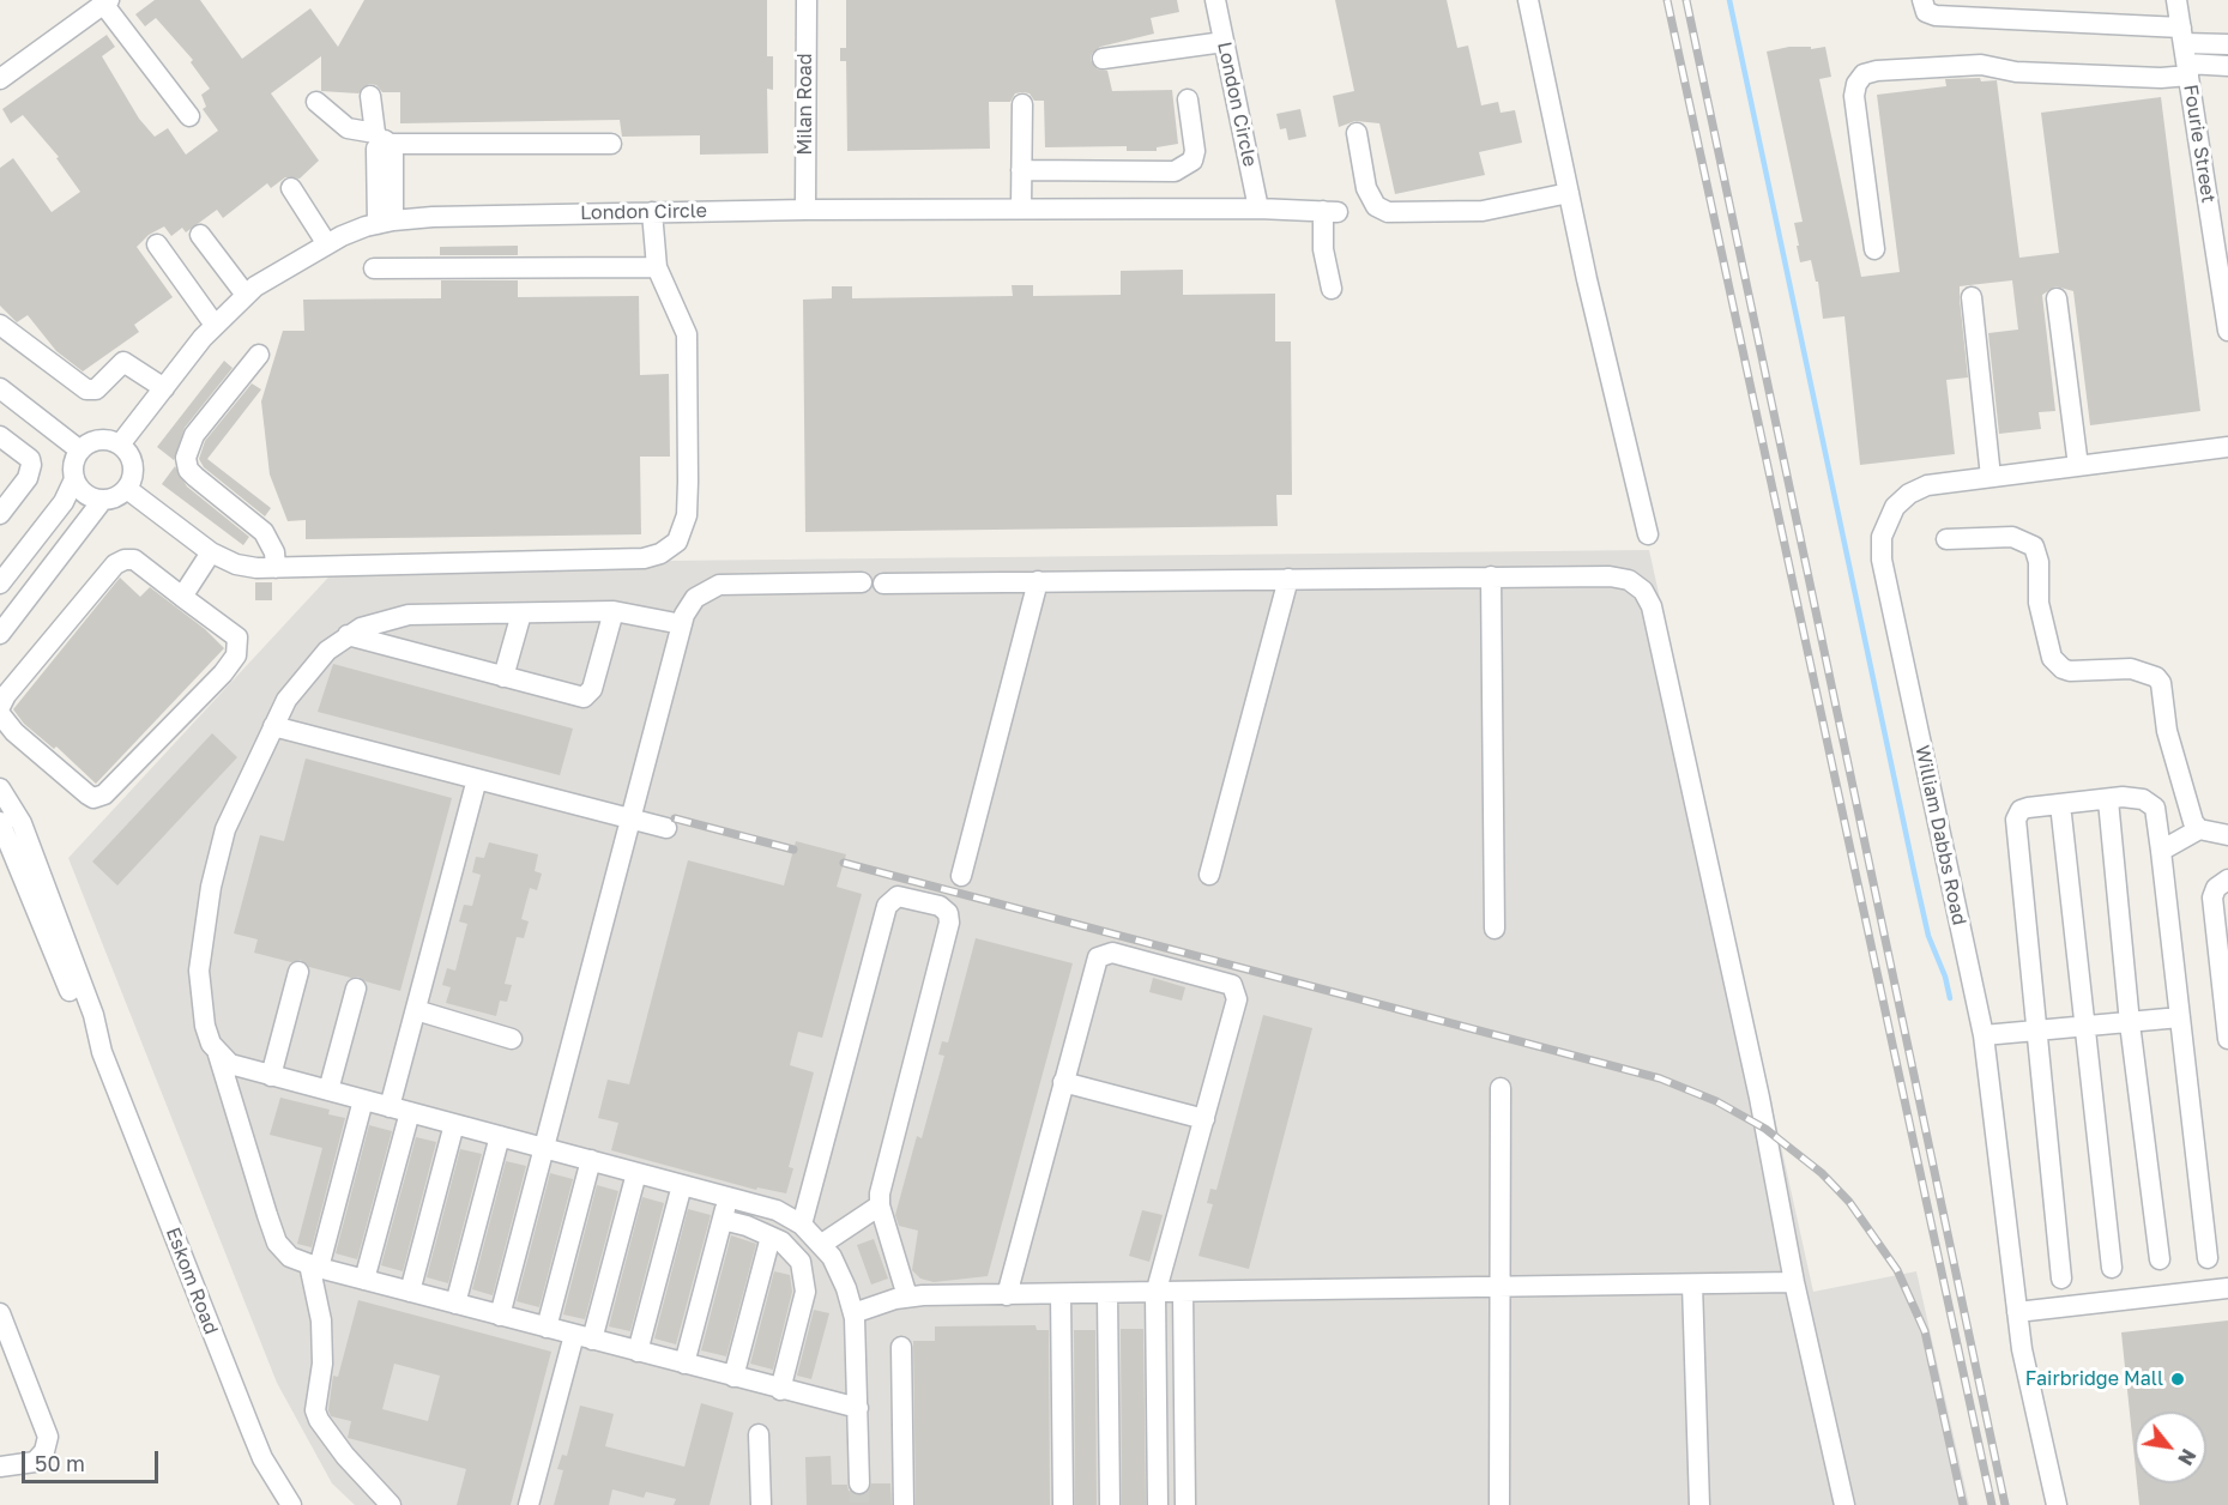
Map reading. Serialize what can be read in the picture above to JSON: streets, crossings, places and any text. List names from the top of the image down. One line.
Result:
{"streets":{"street":["Milan Road","London Circle","Fourie Street","William Dabbs Road","Eskom Road"]},"crossings":[["Milan Road","London Circle"]],"places":["Fairbridge Mall"],"scale_bar":"50 m","north":"bottom right"}
